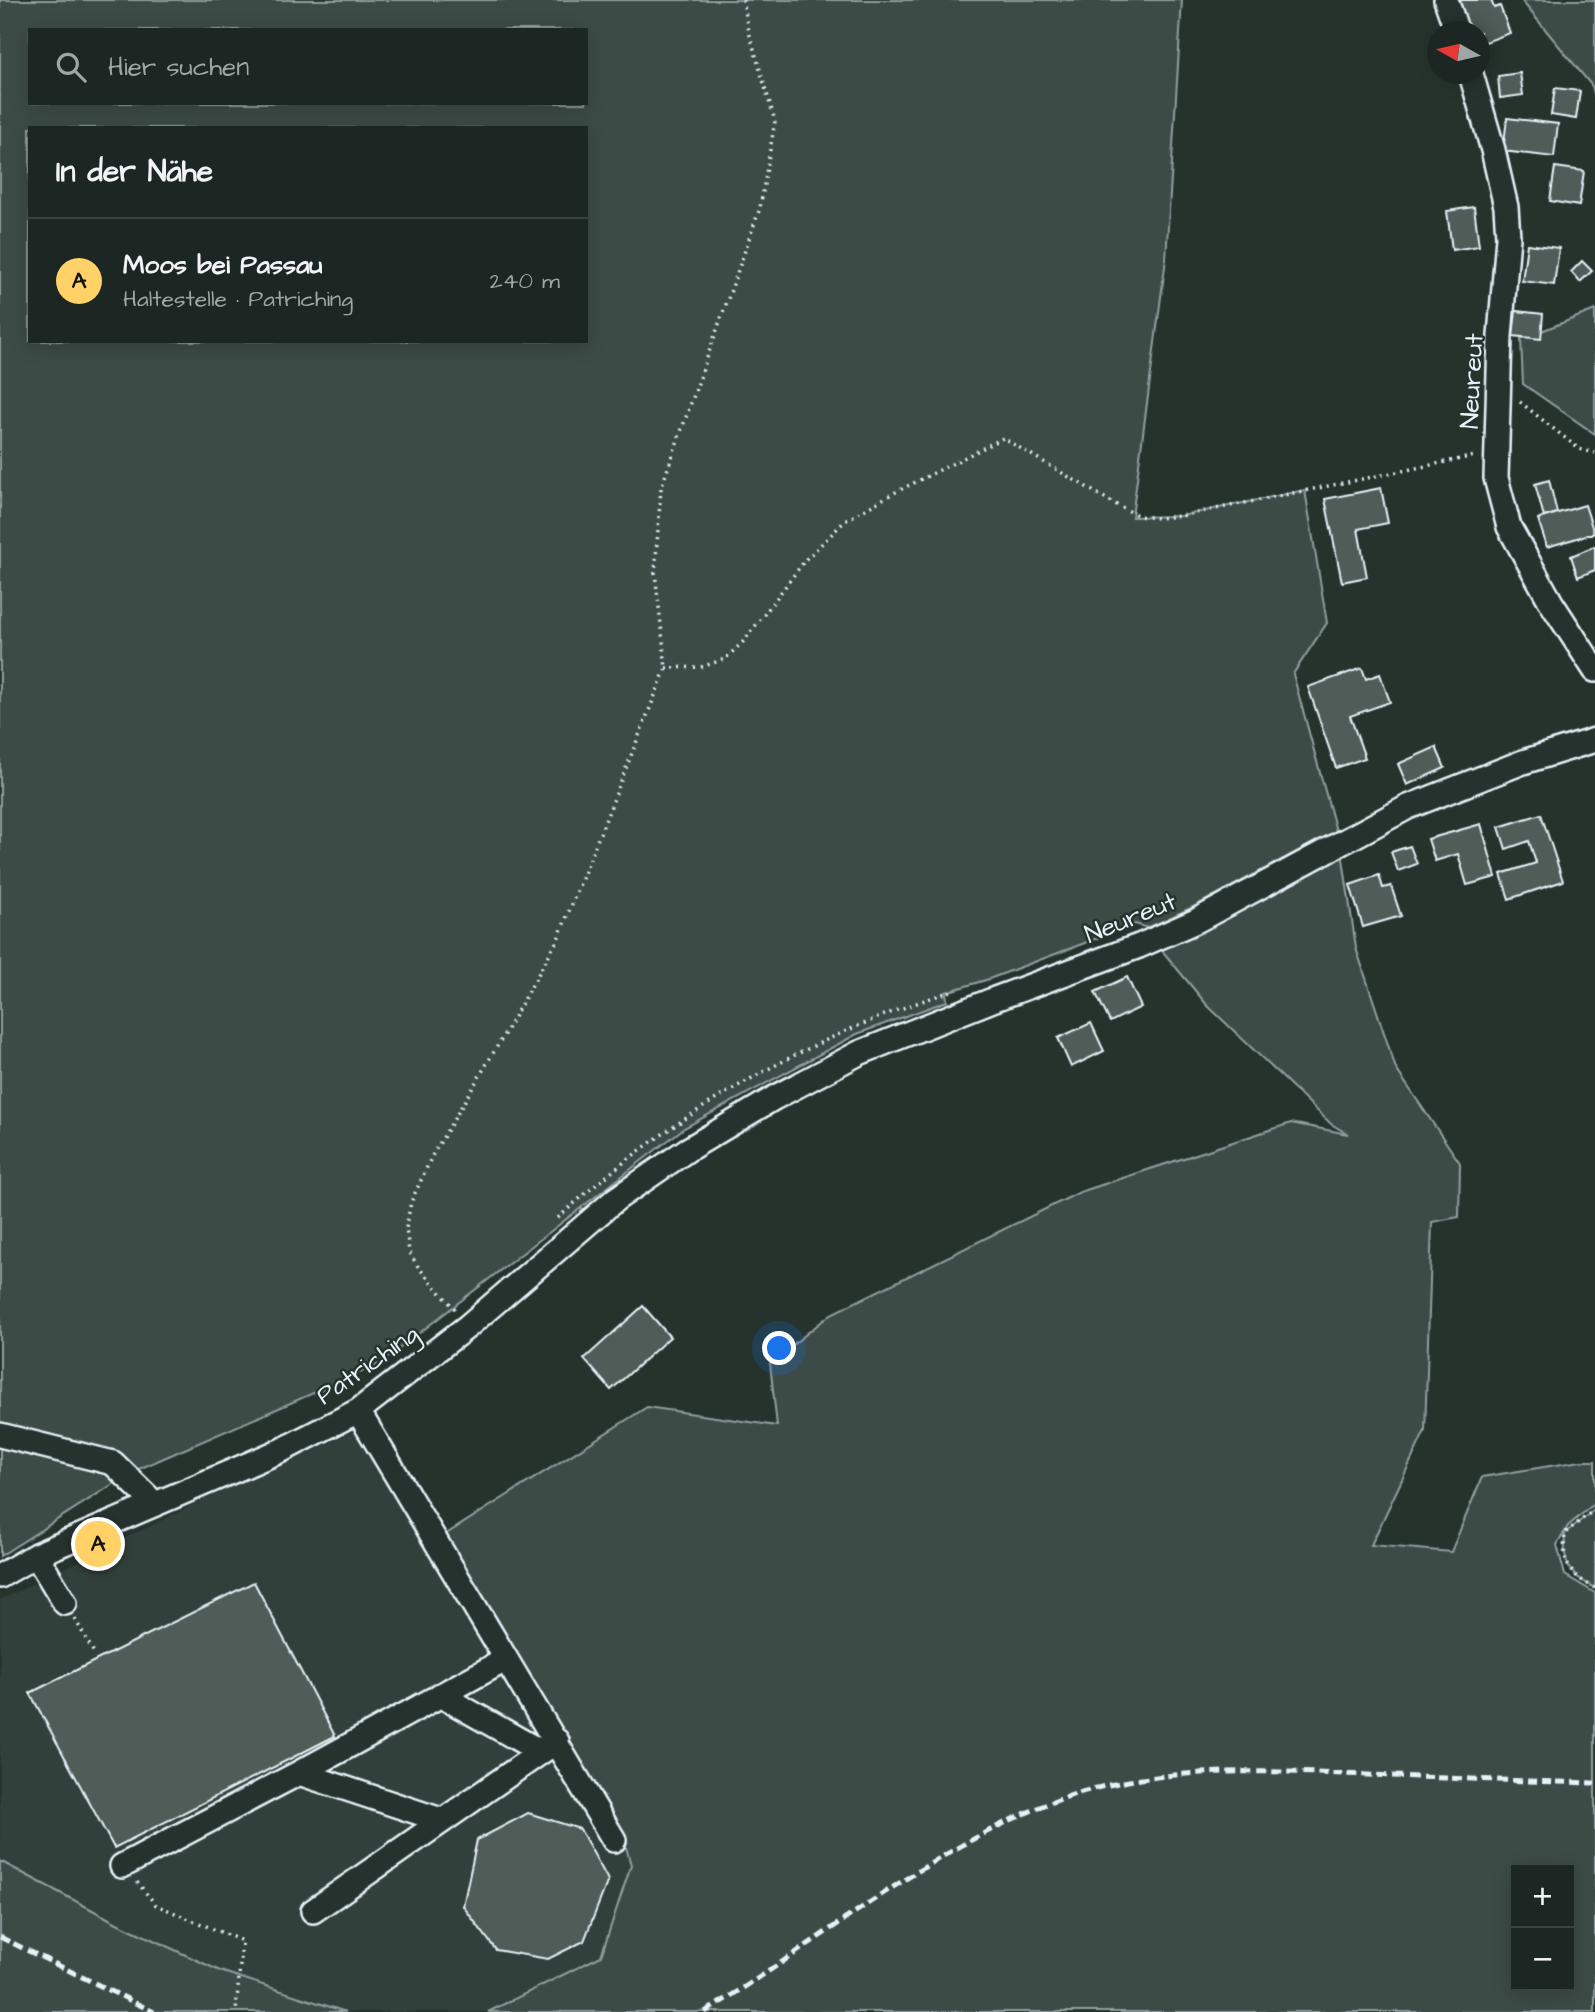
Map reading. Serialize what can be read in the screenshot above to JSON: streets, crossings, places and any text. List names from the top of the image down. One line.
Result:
{"streets":{"street":["Neureut","Patriching"]},"crossings":[["Neureut","Patriching"]],"north":"left","page":{"search":"Hier suchen","heading":"In der Nähe","list":[{"mark":"A","name":"Moos bei Passau","note":"Haltestelle · Patriching","value":"240 m"}],"pins":"A","map_buttons":["+","−"]}}
